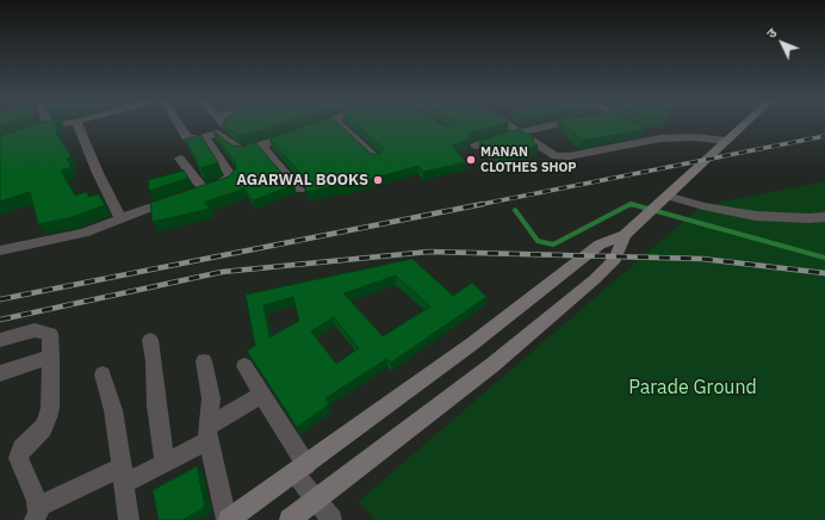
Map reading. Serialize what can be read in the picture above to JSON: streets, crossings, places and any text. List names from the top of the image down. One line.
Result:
{"parks":["Parade Ground"],"places":["MANAN CLOTHES SHOP","AGARWAL BOOKS"],"north":"top left"}
